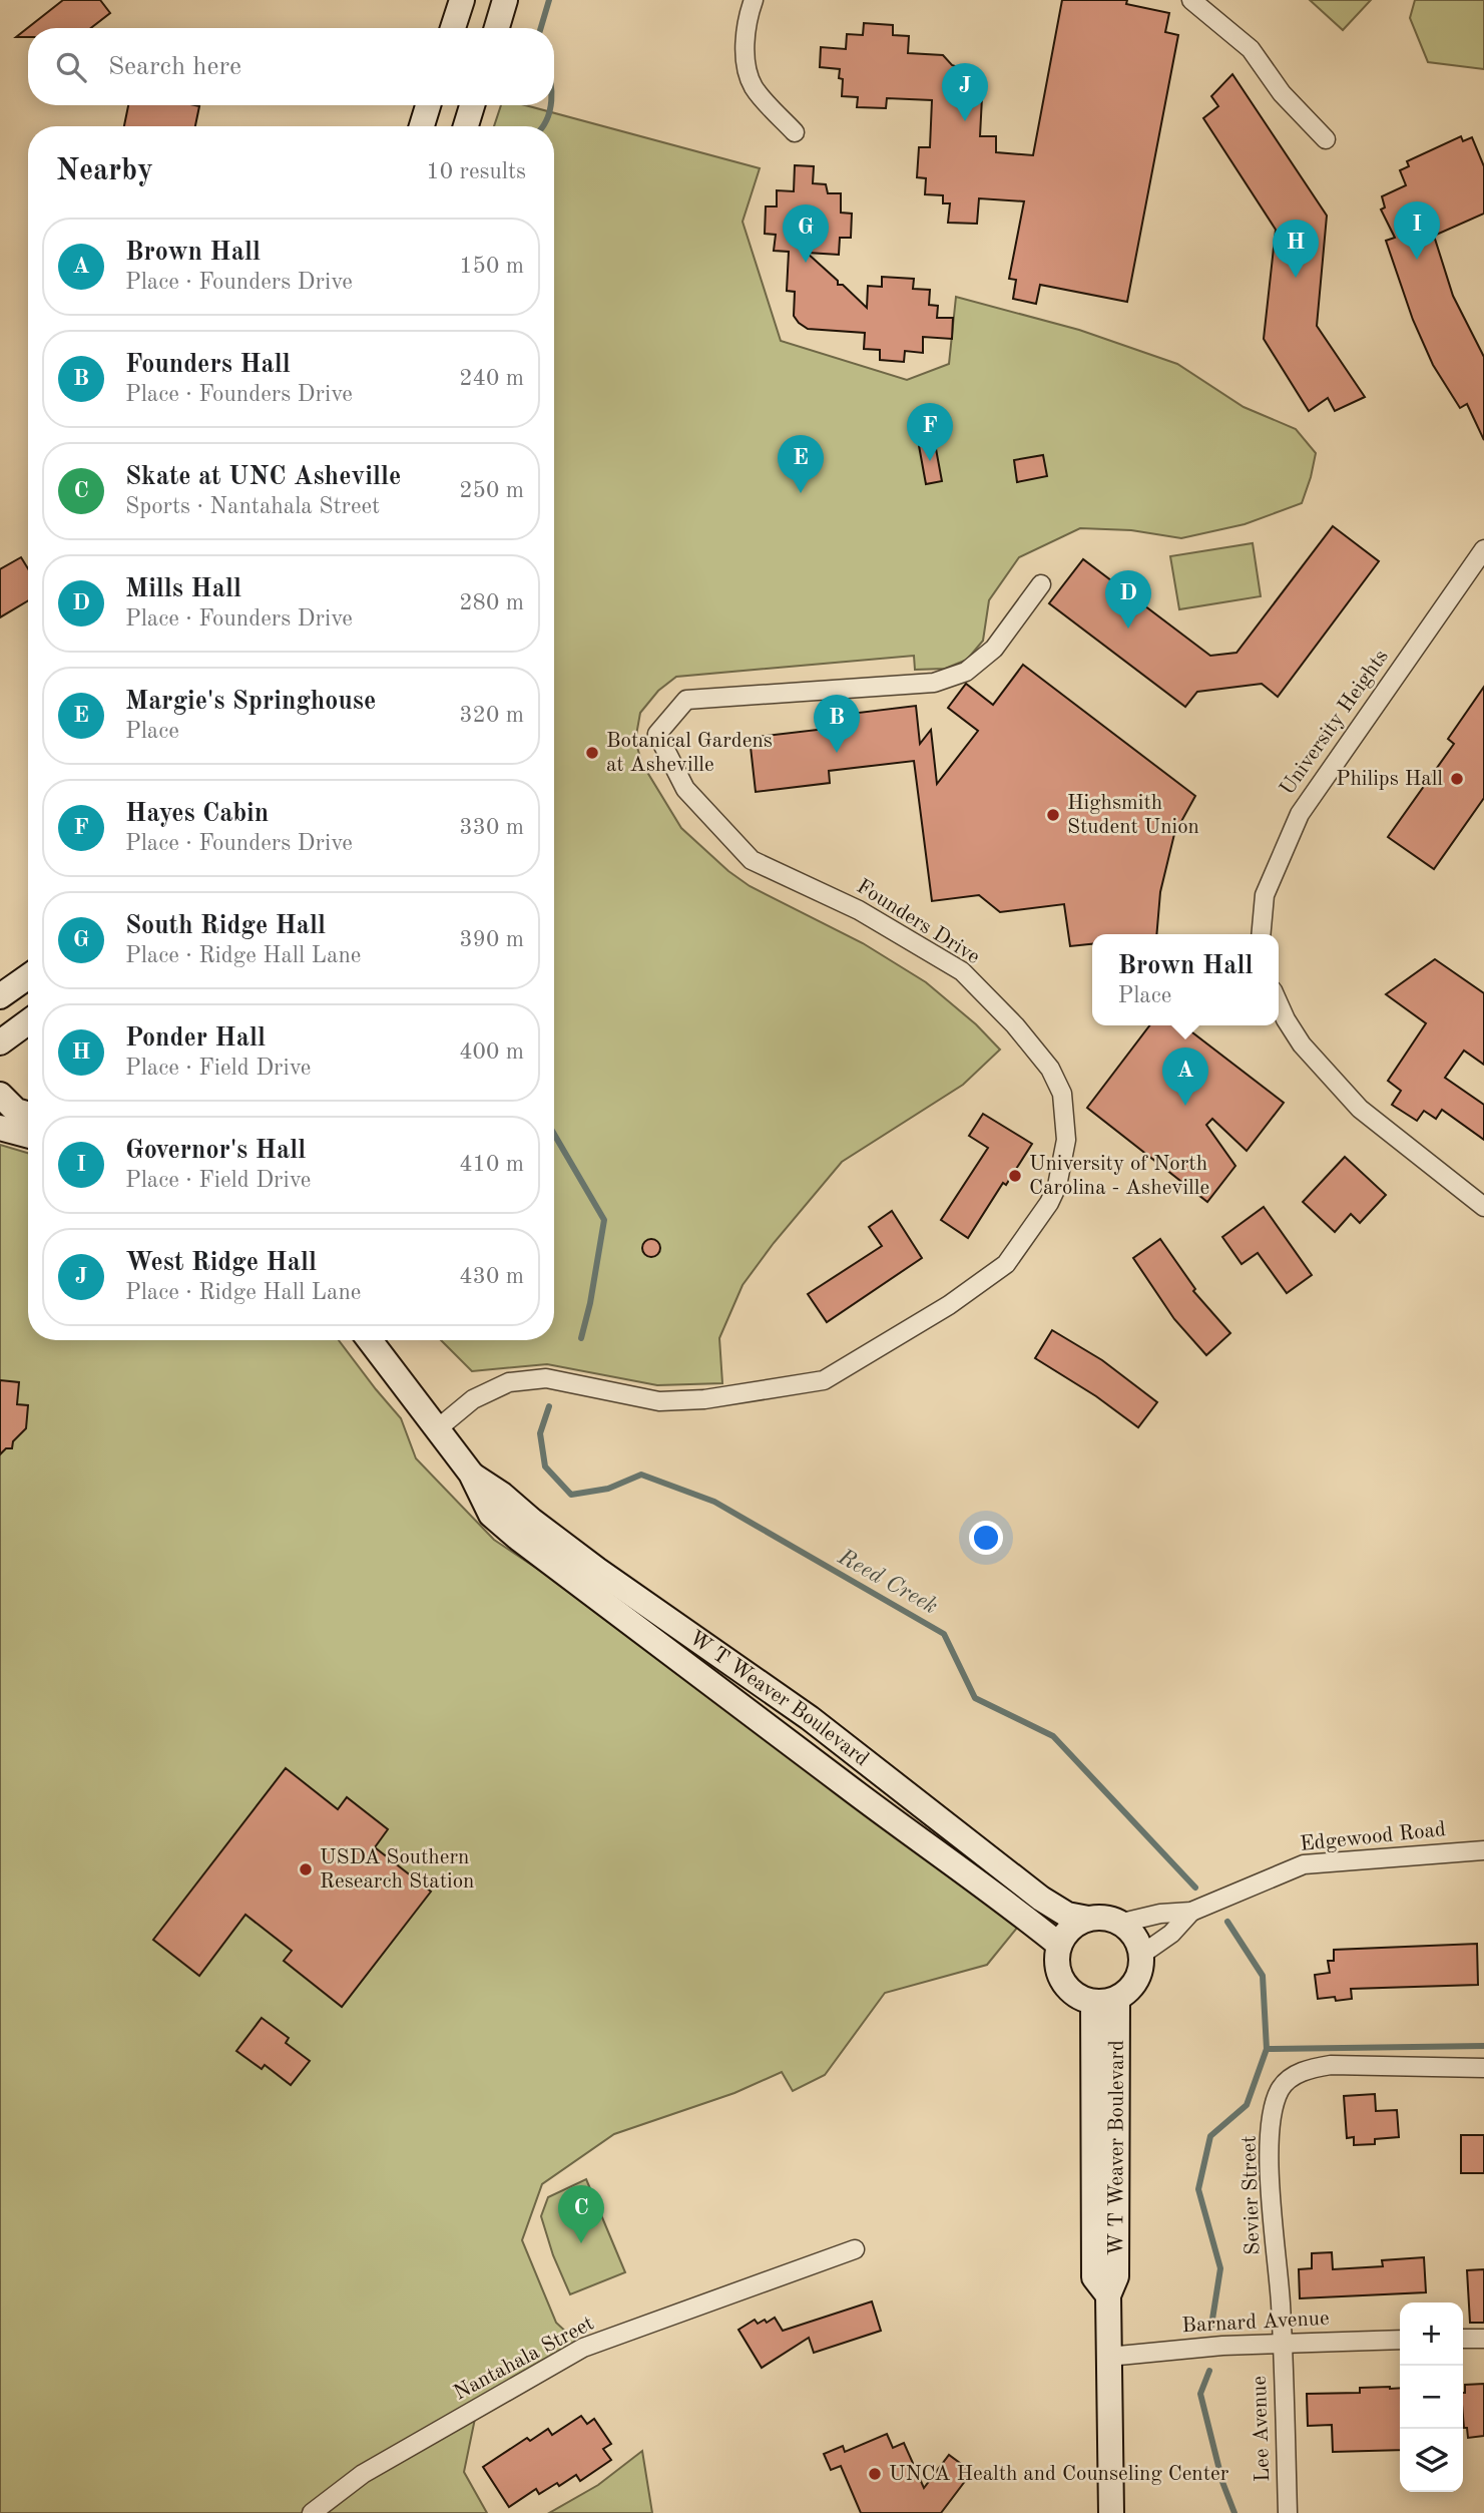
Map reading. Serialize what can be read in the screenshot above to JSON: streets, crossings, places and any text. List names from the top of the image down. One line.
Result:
{"streets":{"main road":["W T Weaver Boulevard"],"street":["University Heights","Founders Drive","Edgewood Road","Sevier Street","Barnard Avenue","Nantahala Street","Lee Avenue"]},"crossings":[["Founders Drive","W T Weaver Boulevard"],["W T Weaver Boulevard","Edgewood Road"],["W T Weaver Boulevard","Barnard Avenue"],["Sevier Street","Barnard Avenue"],["Sevier Street","Lee Avenue"],["Barnard Avenue","Lee Avenue"]],"water":["Reed Creek"],"places":["Botanical Gardens at Asheville","Philips Hall","Highsmith Student Union","University of North Carolina - Asheville","USDA Southern Research Station","UNCA Health and Counseling Center"],"page":{"search":"Search here","pins":["J","I","G","H","F","E","D","B","A","C"],"heading":["Nearby","10 results"],"list":[{"mark":"A","name":"Brown Hall","note":"Place · Founders Drive","value":"150 m"},{"mark":"B","name":"Founders Hall","note":"Place · Founders Drive","value":"240 m"},{"mark":"C","name":"Skate at UNC Asheville","note":"Sports · Nantahala Street","value":"250 m"},{"mark":"D","name":"Mills Hall","note":"Place · Founders Drive","value":"280 m"},{"mark":"E","name":"Margie's Springhouse","note":"Place","value":"320 m"},{"mark":"F","name":"Hayes Cabin","note":"Place · Founders Drive","value":"330 m"},{"mark":"G","name":"South Ridge Hall","note":"Place · Ridge Hall Lane","value":"390 m"},{"mark":"H","name":"Ponder Hall","note":"Place · Field Drive","value":"400 m"},{"mark":"I","name":"Governor's Hall","note":"Place · Field Drive","value":"410 m"},{"mark":"J","name":"West Ridge Hall","note":"Place · Ridge Hall Lane","value":"430 m"}],"popup":["Brown Hall","Place"],"map_buttons":["+","−"]}}
